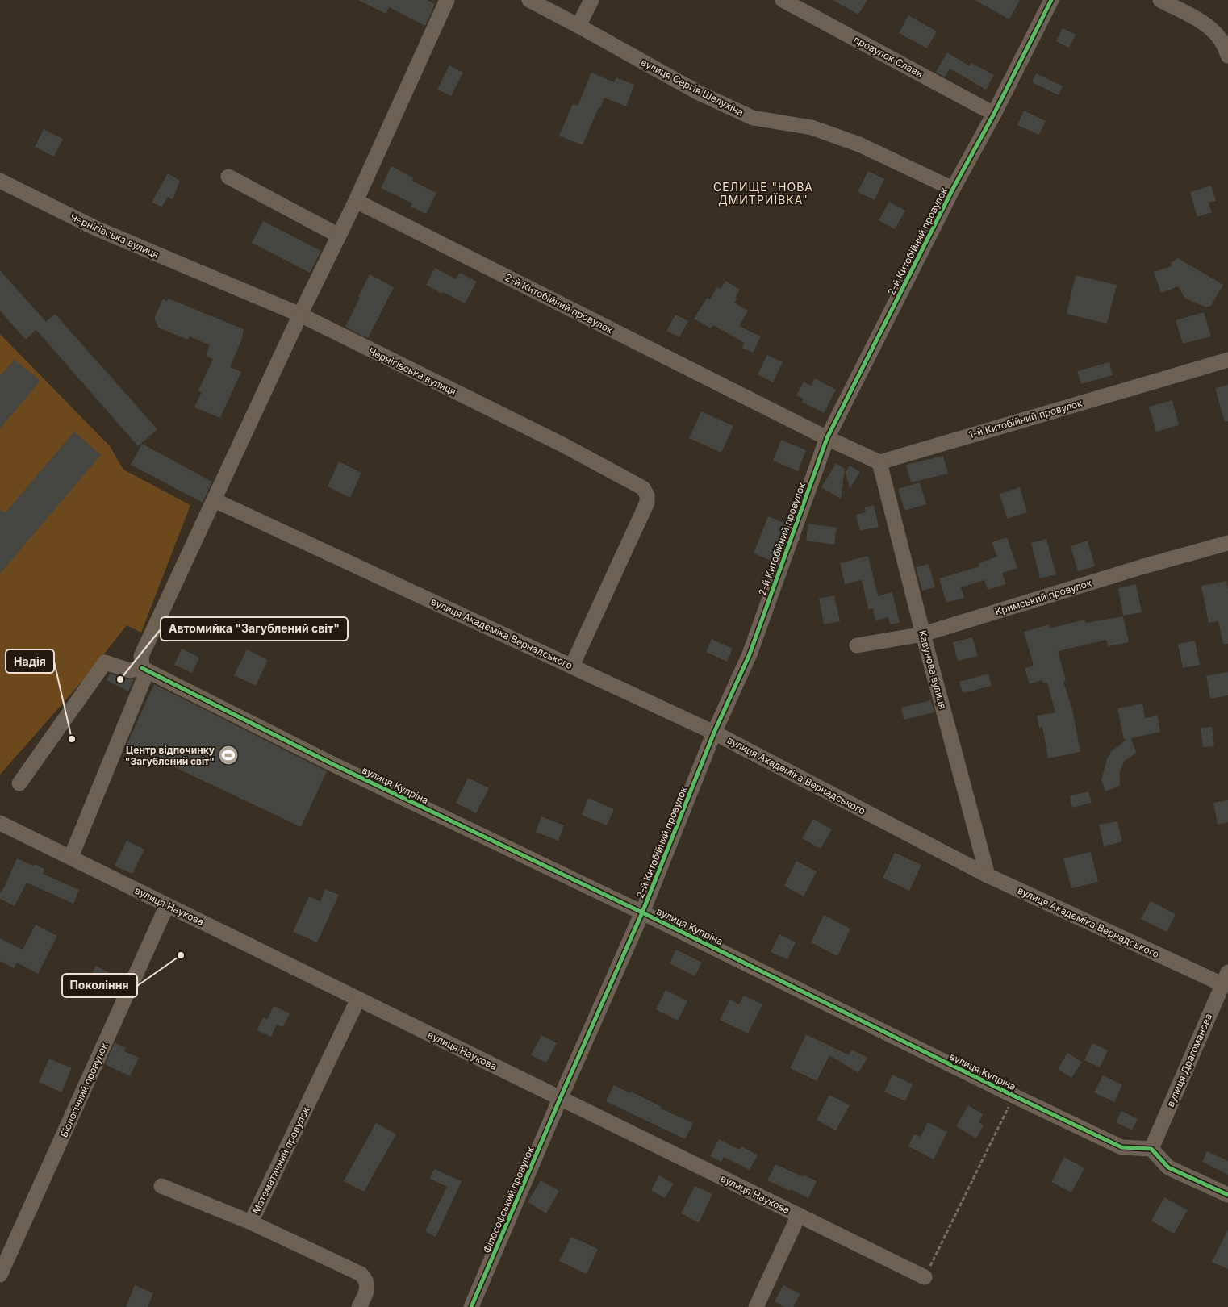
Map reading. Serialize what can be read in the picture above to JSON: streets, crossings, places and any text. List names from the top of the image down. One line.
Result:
{"streets":{"street":["провулок Слави","вулиця Сергія Шелухіна","Чернігівська вулиця","2-й Китобійний провулок","1-й Китобійний провулок","Кримський провулок","вулиця Академіка Вернадського","Кавунова вулиця","вулиця Купріна","вулиця Наукова","вулиця Драгоманова","Біологічний провулок","Математичний провулок","Філософський провулок"]},"crossings":[["провулок Слави","2-й Китобійний провулок"],["вулиця Сергія Шелухіна","2-й Китобійний провулок"],["Чернігівська вулиця","вулиця Академіка Вернадського"],["2-й Китобійний провулок","вулиця Академіка Вернадського"],["2-й Китобійний провулок","вулиця Купріна"],["2-й Китобійний провулок","вулиця Наукова"],["2-й Китобійний провулок","Філософський провулок"],["1-й Китобійний провулок","Кавунова вулиця"],["Кримський провулок","Кавунова вулиця"],["вулиця Академіка Вернадського","Кавунова вулиця"],["вулиця Академіка Вернадського","вулиця Драгоманова"],["вулиця Купріна","вулиця Драгоманова"],["вулиця Наукова","Біологічний провулок"],["вулиця Наукова","Математичний провулок"],["вулиця Наукова","Філософський провулок"]],"districts":["СЕЛИЩЕ \"НОВА ДМИТРИЇВКА\""],"places":{"other":["Автомийка \"Загублений світ\"","Надія","Покоління"],"sports":["Центр відпочинку \"Загублений світ\""]}}
